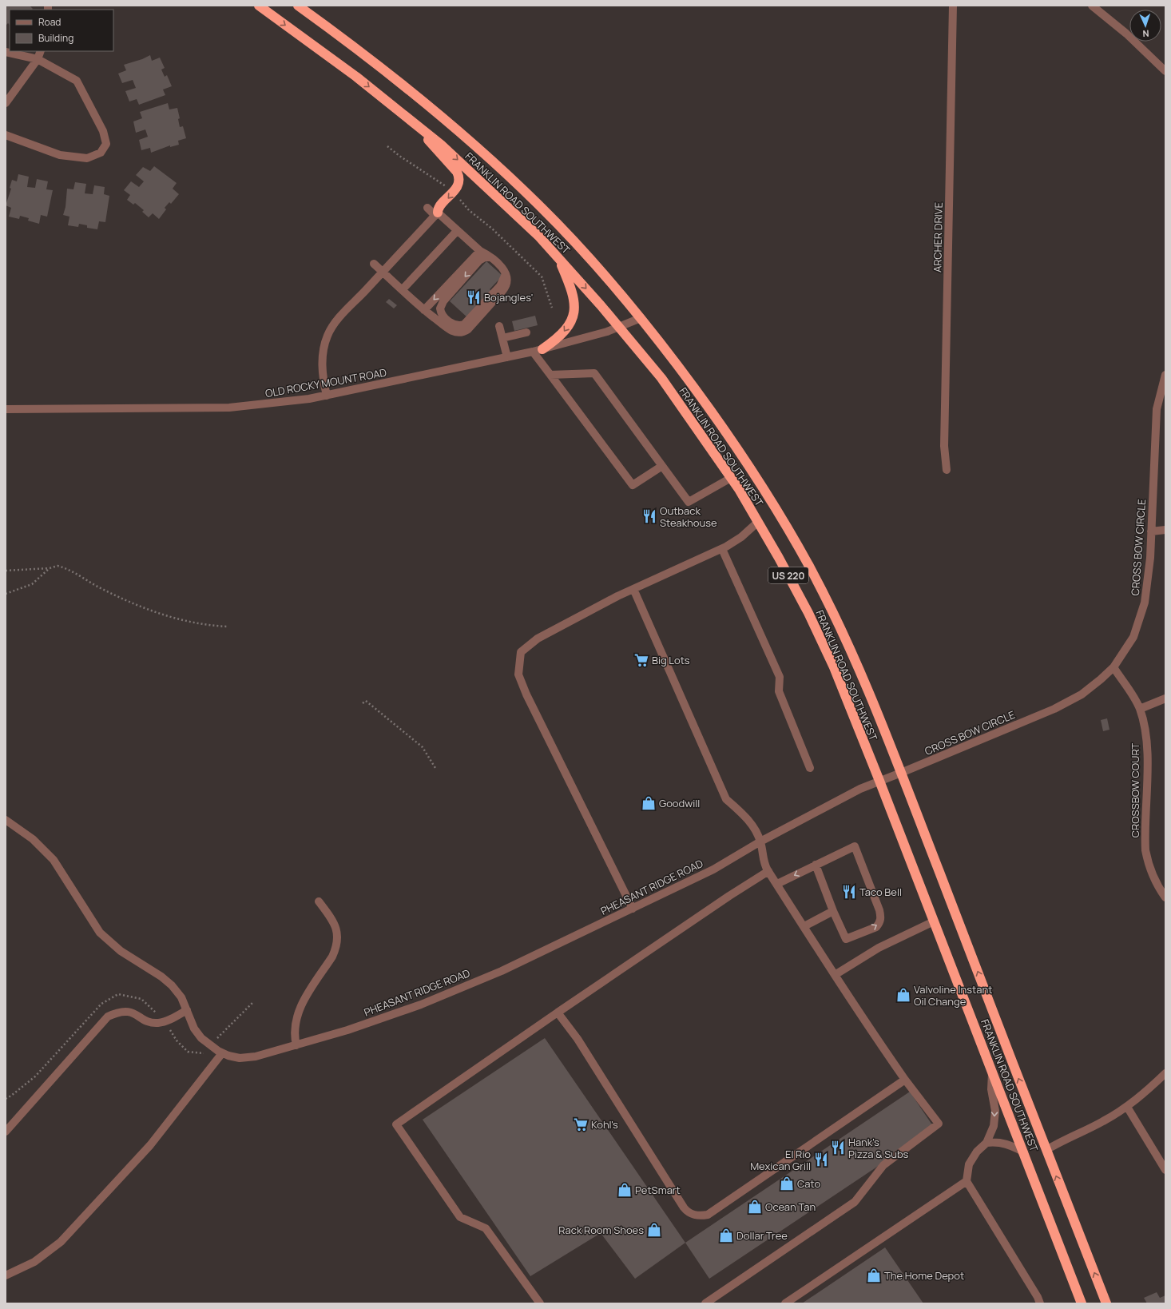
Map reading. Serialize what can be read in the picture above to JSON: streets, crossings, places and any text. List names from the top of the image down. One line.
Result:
{"streets":{"highway":["FRANKLIN ROAD SOUTHWEST","US 220"],"street":["ARCHER DRIVE","OLD ROCKY MOUNT ROAD","CROSS BOW CIRCLE","CROSSBOW COURT","PHEASANT RIDGE ROAD"]},"crossings":[["FRANKLIN ROAD SOUTHWEST","OLD ROCKY MOUNT ROAD"],["FRANKLIN ROAD SOUTHWEST","CROSS BOW CIRCLE"],["FRANKLIN ROAD SOUTHWEST","PHEASANT RIDGE ROAD"],["CROSS BOW CIRCLE","CROSSBOW COURT"],["CROSS BOW CIRCLE","PHEASANT RIDGE ROAD"]],"places":{"restaurant":["Bojangles'","Outback Steakhouse","Taco Bell","Hank's Pizza & Subs","El Rio Mexican Grill"],"supermarket":["Big Lots","Kohl's"],"shop":["Goodwill","Valvoline Instant Oil Change","Cato","PetSmart","Ocean Tan","Rack Room Shoes","Dollar Tree","The Home Depot"]},"legend":["Road","Building"],"north":"bottom"}
